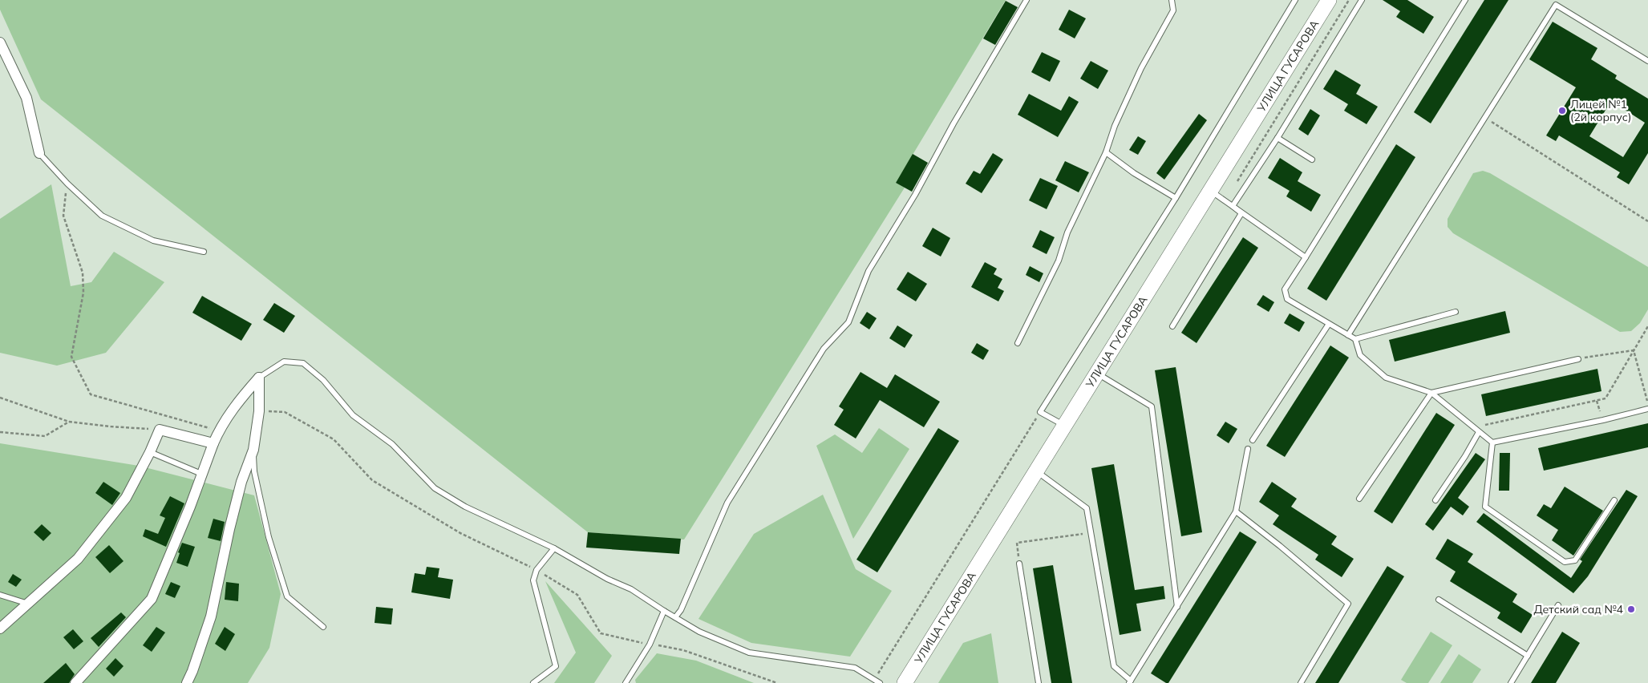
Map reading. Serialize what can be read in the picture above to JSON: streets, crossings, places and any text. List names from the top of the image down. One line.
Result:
{"streets":{"street":["УЛИЦА ГУСАРОВА"]},"places":["Лицей №1 (2й корпус)","Детский сад №4"]}
